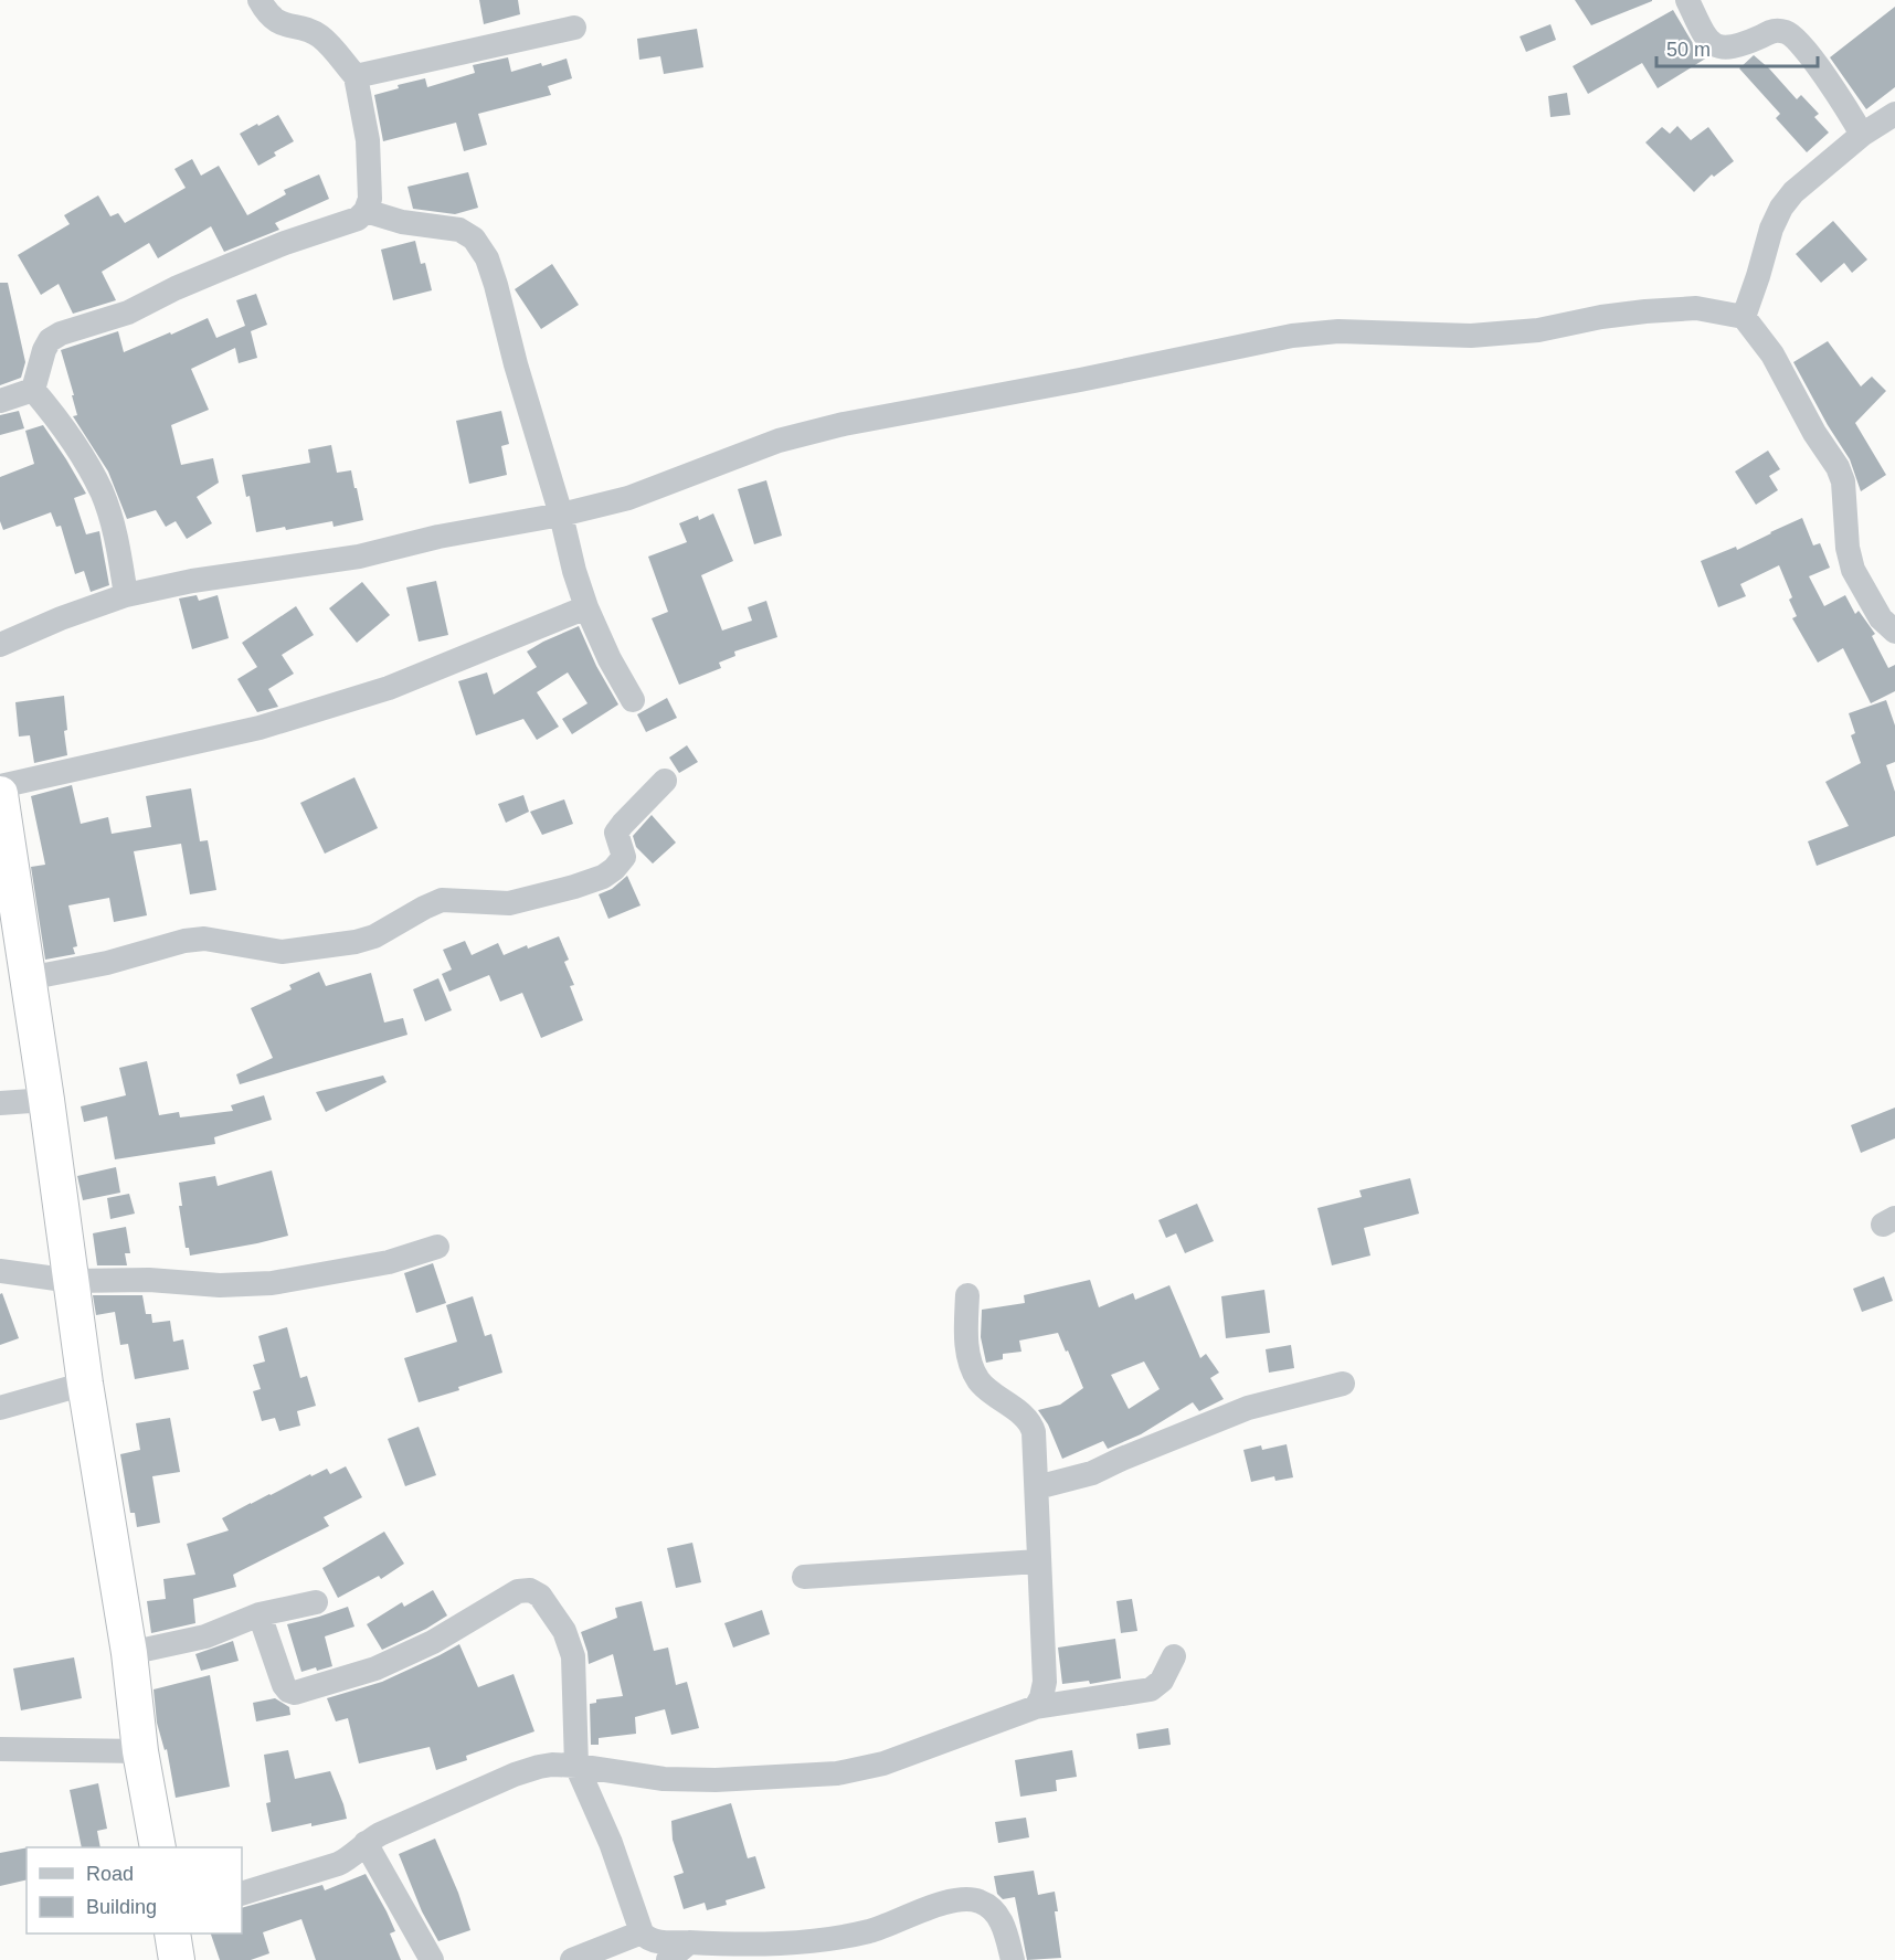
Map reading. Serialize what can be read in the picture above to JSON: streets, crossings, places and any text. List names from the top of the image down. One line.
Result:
{"legend":["Road","Building"],"scale_bar":"50 m"}
